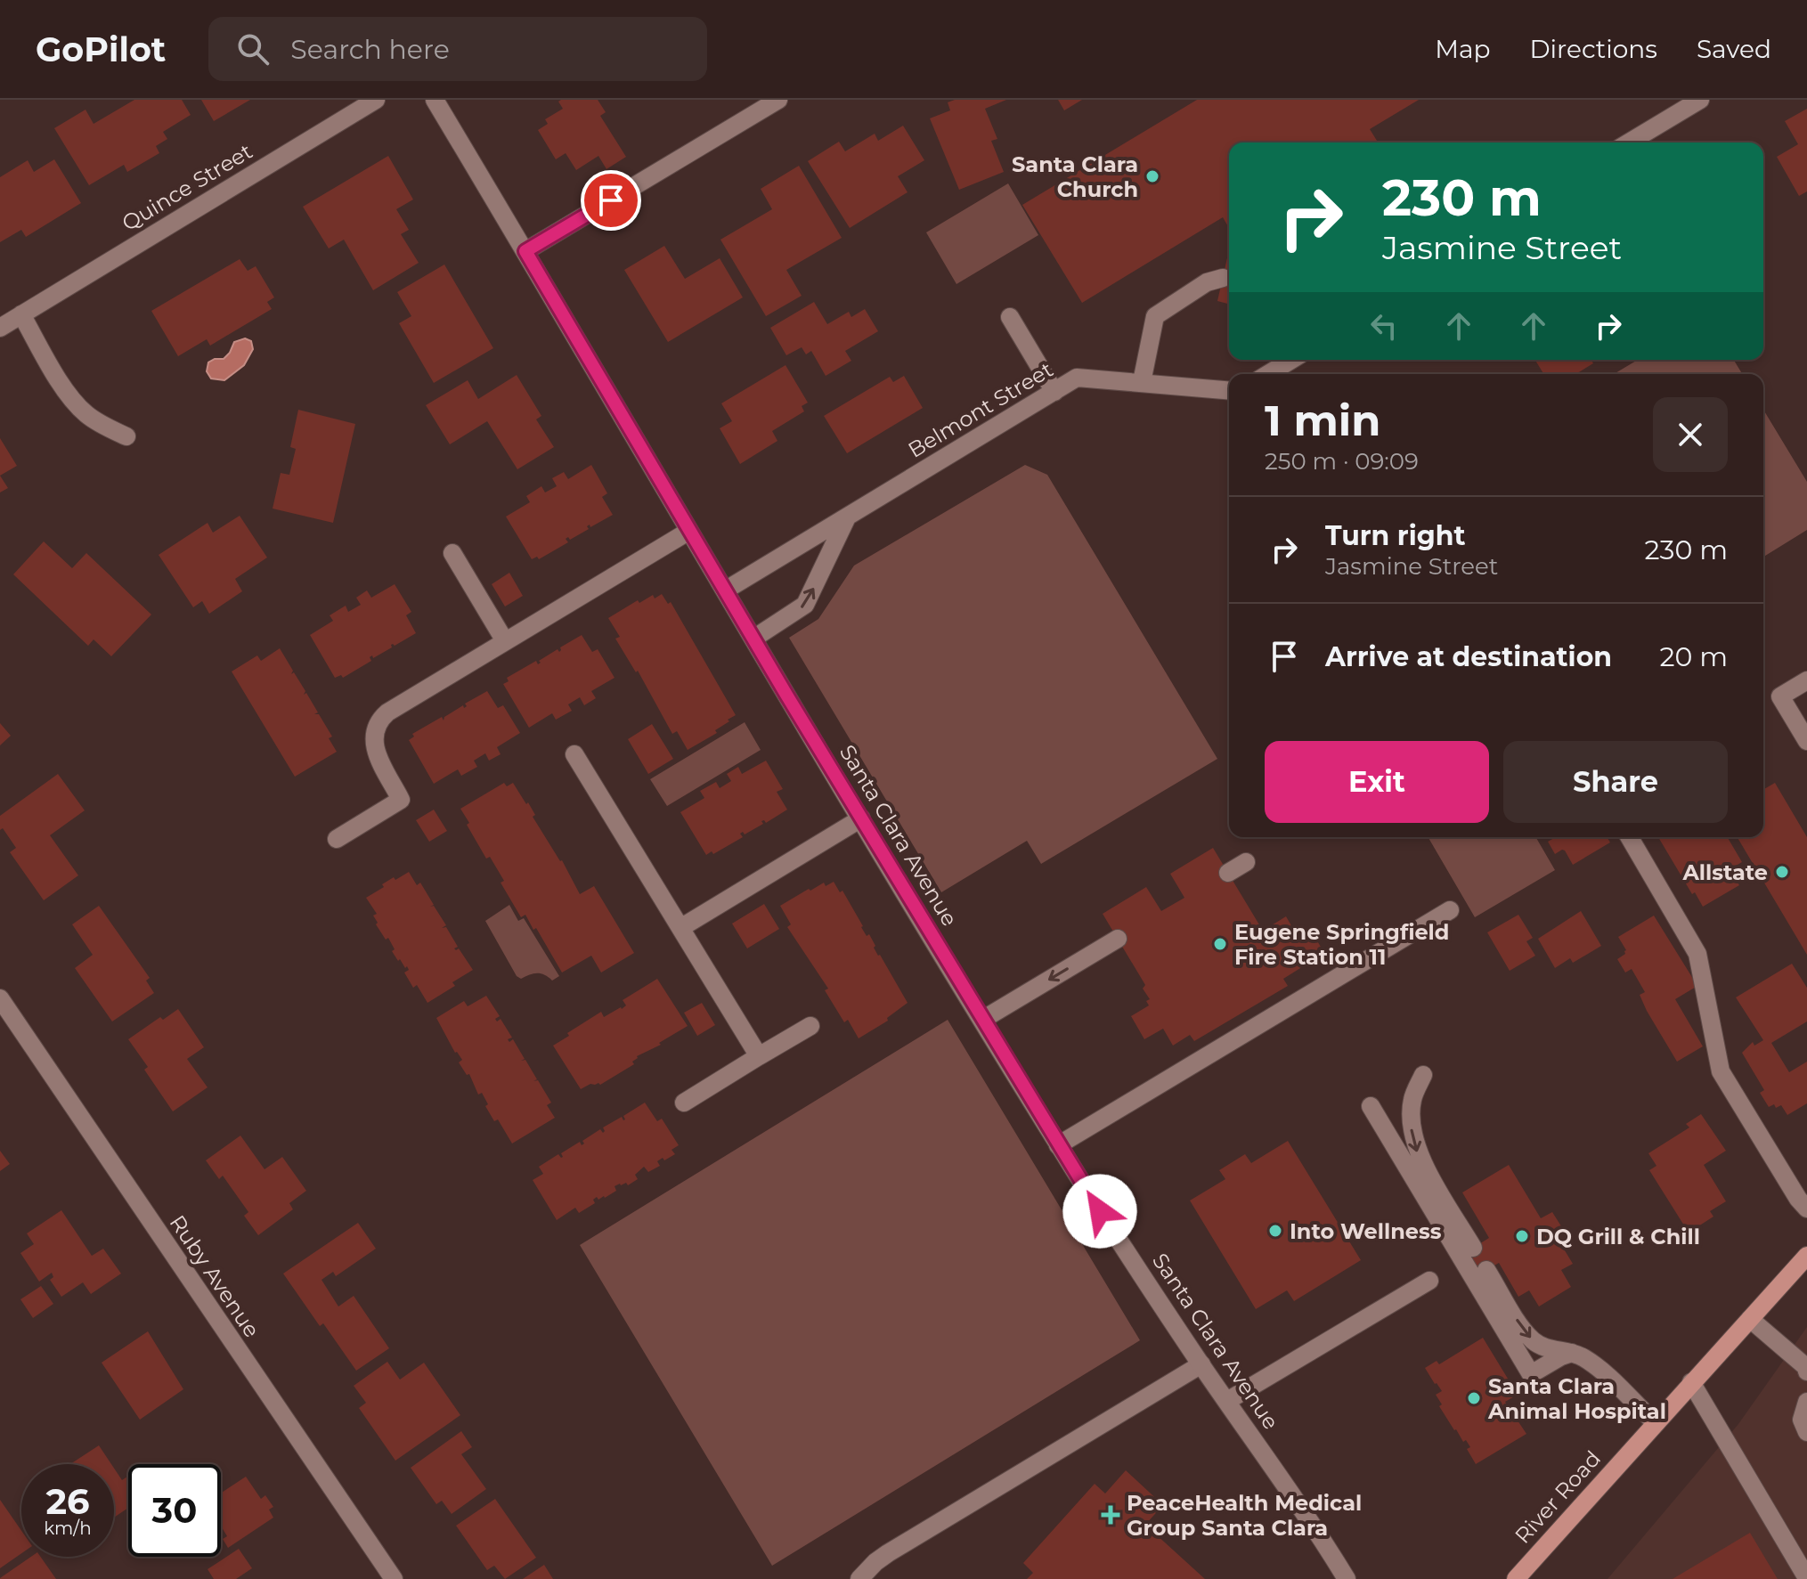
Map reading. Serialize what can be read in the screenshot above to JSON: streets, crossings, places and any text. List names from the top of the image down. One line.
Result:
{"streets":{"main road":["River Road"],"street":["Quince Street","Belmont Street","Santa Clara Avenue","Ruby Avenue"]},"crossings":[["Belmont Street","Santa Clara Avenue"]],"places":{"other":["Santa Clara Church","Allstate","Eugene Springfield Fire Station 11","Into Wellness","DQ Grill & Chill","Santa Clara Animal Hospital"],"health":["PeaceHealth Medical Group Santa Clara"]},"page":{"header":"GoPilot","search":"Search here","nav":["Map","Directions","Saved"],"turn":["230 m","Jasmine Street"],"heading":["1 min","250 m · 09:09"],"list":[{"name":"Turn right","note":"Jasmine Street","value":"230 m"},{"name":"Arrive at destination","value":"20 m"}],"buttons":["Exit","Share"],"speed":"26 km/h","limit":"30"}}
